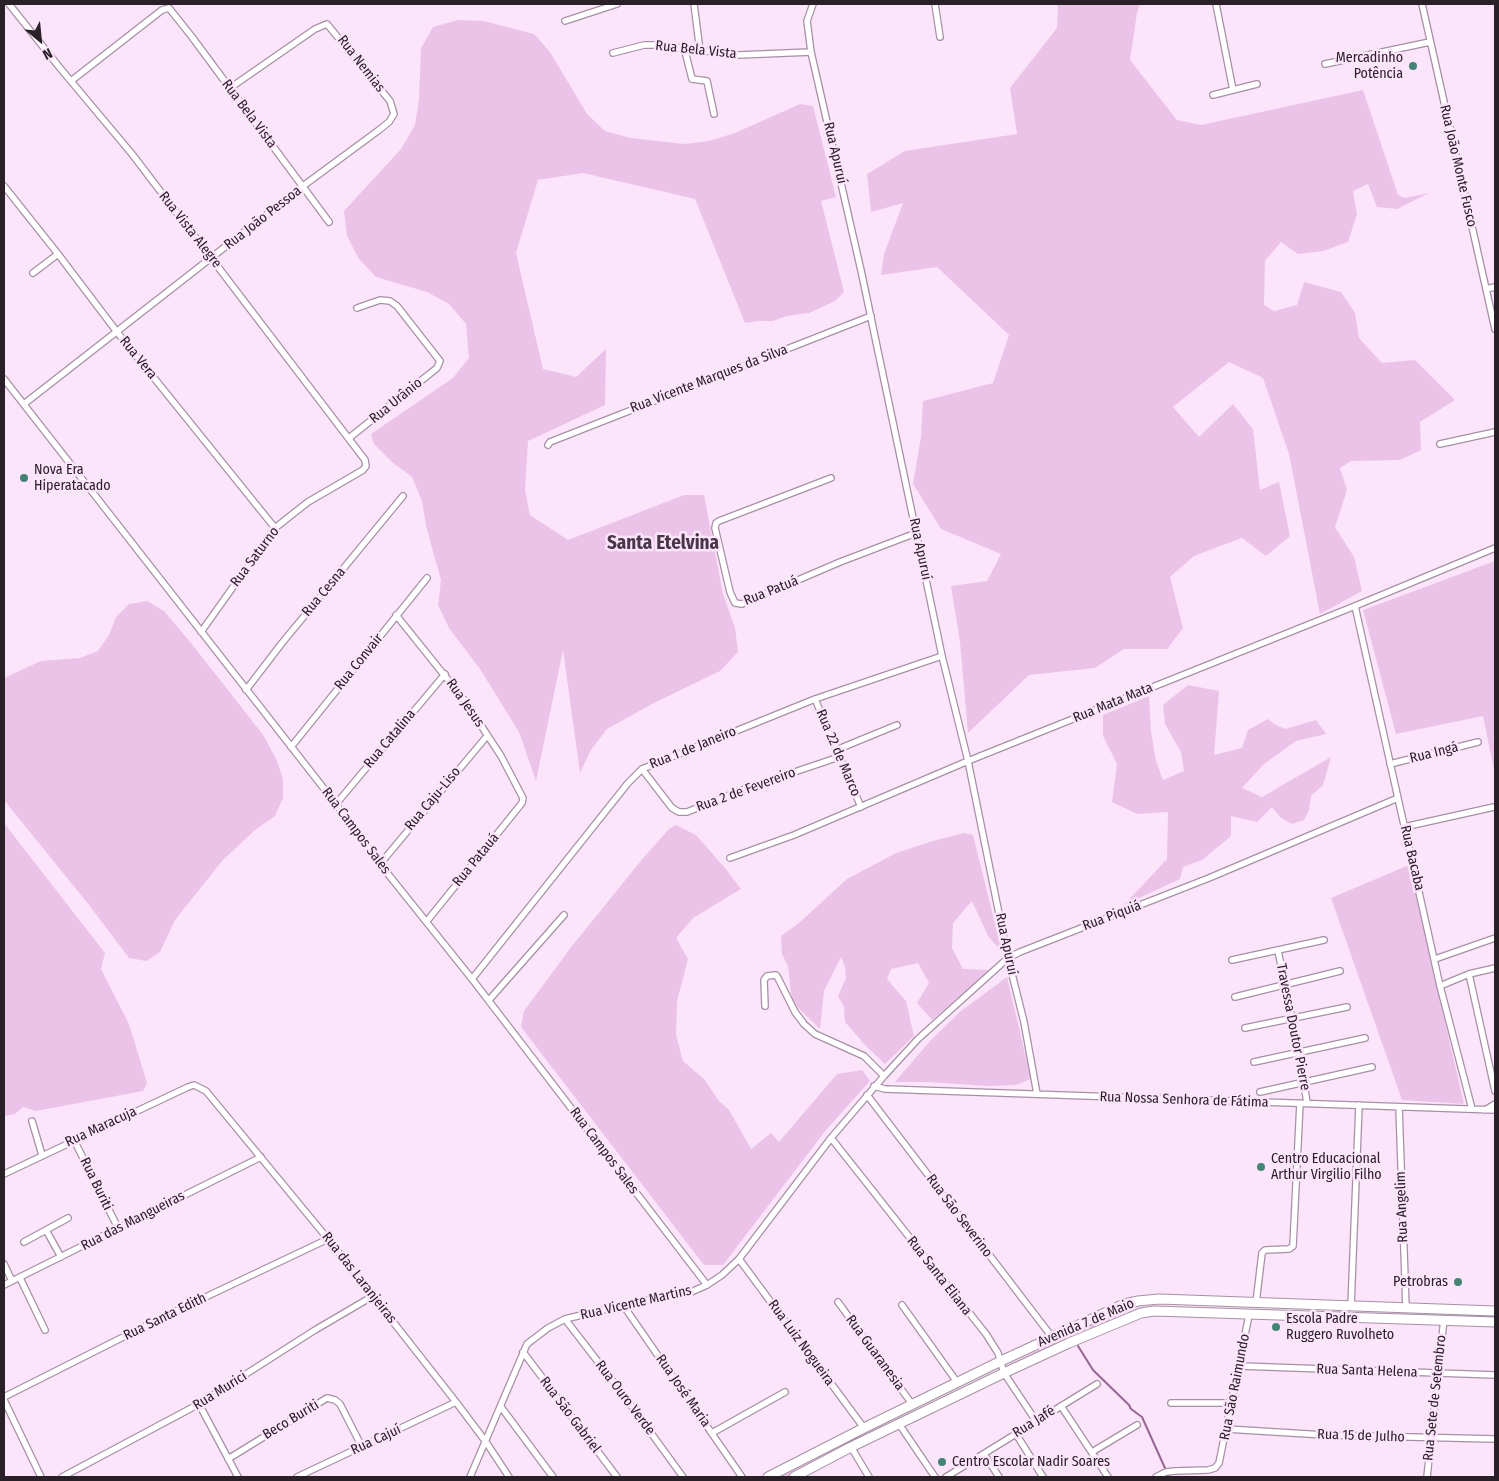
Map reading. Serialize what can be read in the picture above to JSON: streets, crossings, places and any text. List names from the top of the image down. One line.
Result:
{"streets":{"main road":["Avenida 7 de Maio"],"street":["Rua Bela Vista","Rua Nemias","Rua Apuruí","Rua João Monte Fusco","Rua João Pessoa","Rua Vista Alegre","Rua Vera","Rua Vicente Marques da Silva","Rua Urânio","Rua Saturno","Rua Patuá","Rua Cesna","Rua Convair","Rua Jesus","Rua Mata Mata","Rua Catalina","Rua 1 de Janeiro","Rua 22 de Marco","Rua Ingá","Rua 2 de Fevereiro","Rua Caju-Liso","Rua Campos Sales","Rua Bacaba","Rua Patauá","Rua Piquiá","Travessa Doutor Pierre","Rua Nossa Senhora de Fátima","Rua Maracuja","Rua Buriti","Rua Angelim","Rua São Severino","Rua das Mangueiras","Rua Santa Eliana","Rua das Laranjeiras","Rua Vicente Martins","Rua Santa Edith","Rua Luiz Nogueira","Rua Guaranesia","Rua Santa Helena","Rua São Raimundo","Rua Murici","Rua José Maria","Rua Ouro Verde","Rua Sete de Setembro","Rua São Gabriel","Beco Buriti","Rua Jafé","Rua 15 de Julho","Rua Cajuí"]},"crossings":[["Rua Bela Vista","Rua Nemias"],["Rua Bela Vista","Rua Apuruí"],["Rua Bela Vista","Rua João Pessoa"],["Rua Bela Vista","Rua Vista Alegre"],["Rua Nemias","Rua João Pessoa"],["Rua Apuruí","Rua Vicente Marques da Silva"],["Rua Apuruí","Rua Patuá"],["Rua Apuruí","Rua Mata Mata"],["Rua Apuruí","Rua 1 de Janeiro"],["Rua Apuruí","Rua Piquiá"],["Rua Apuruí","Rua Nossa Senhora de Fátima"],["Rua João Pessoa","Rua Vista Alegre"],["Rua João Pessoa","Rua Vera"],["Rua João Pessoa","Rua Campos Sales"],["Rua Vista Alegre","Rua Urânio"],["Rua Vista Alegre","Rua Saturno"],["Rua Vera","Rua Saturno"],["Rua Saturno","Rua Campos Sales"],["Rua Cesna","Rua Campos Sales"],["Rua Convair","Rua Jesus"],["Rua Convair","Rua Campos Sales"],["Rua Jesus","Rua Catalina"],["Rua Jesus","Rua Caju-Liso"],["Rua Jesus","Rua Patauá"],["Rua Mata Mata","Rua 22 de Marco"],["Rua Mata Mata","Rua Bacaba"],["Rua Catalina","Rua Campos Sales"],["Rua 1 de Janeiro","Rua 22 de Marco"],["Rua 1 de Janeiro","Rua 2 de Fevereiro"],["Rua 1 de Janeiro","Rua Campos Sales"],["Rua 22 de Marco","Rua 2 de Fevereiro"],["Rua Ingá","Rua Bacaba"],["Rua Caju-Liso","Rua Campos Sales"],["Rua Campos Sales","Rua Patauá"],["Rua Campos Sales","Rua Vicente Martins"],["Rua Bacaba","Rua Piquiá"],["Rua Bacaba","Rua Nossa Senhora de Fátima"],["Rua Piquiá","Rua Nossa Senhora de Fátima"],["Rua Piquiá","Rua São Severino"],["Rua Piquiá","Rua Vicente Martins"],["Travessa Doutor Pierre","Rua Nossa Senhora de Fátima"],["Rua Nossa Senhora de Fátima","Rua Angelim"],["Rua Maracuja","Rua Buriti"],["Rua Maracuja","Rua das Laranjeiras"],["Rua Buriti","Rua das Mangueiras"],["Rua Angelim","Avenida 7 de Maio"],["Rua São Severino","Rua Vicente Martins"],["Rua São Severino","Avenida 7 de Maio"],["Rua das Mangueiras","Rua das Laranjeiras"],["Rua Santa Eliana","Rua Vicente Martins"],["Rua Santa Eliana","Avenida 7 de Maio"],["Rua Santa Eliana","Rua Jafé"],["Rua das Laranjeiras","Rua Vicente Martins"],["Rua das Laranjeiras","Rua Santa Edith"],["Rua das Laranjeiras","Rua Murici"],["Rua das Laranjeiras","Rua Cajuí"],["Rua Vicente Martins","Rua Luiz Nogueira"],["Rua Vicente Martins","Rua José Maria"],["Rua Vicente Martins","Rua Ouro Verde"],["Rua Vicente Martins","Rua São Gabriel"],["Avenida 7 de Maio","Rua Luiz Nogueira"],["Avenida 7 de Maio","Rua Guaranesia"],["Avenida 7 de Maio","Rua São Raimundo"],["Avenida 7 de Maio","Rua Sete de Setembro"],["Rua Santa Helena","Rua São Raimundo"],["Rua Santa Helena","Rua Sete de Setembro"],["Rua São Raimundo","Rua 15 de Julho"],["Rua Sete de Setembro","Rua 15 de Julho"],["Beco Buriti","Rua Cajuí"]],"districts":["Santa Etelvina"],"places":["Mercadinho Potência","Nova Era Hiperatacado","Centro Educacional Arthur Virgilio Filho","Petrobras","Escola Padre Ruggero Ruvolheto","Centro Escolar Nadir Soares"],"north":"bottom right"}
